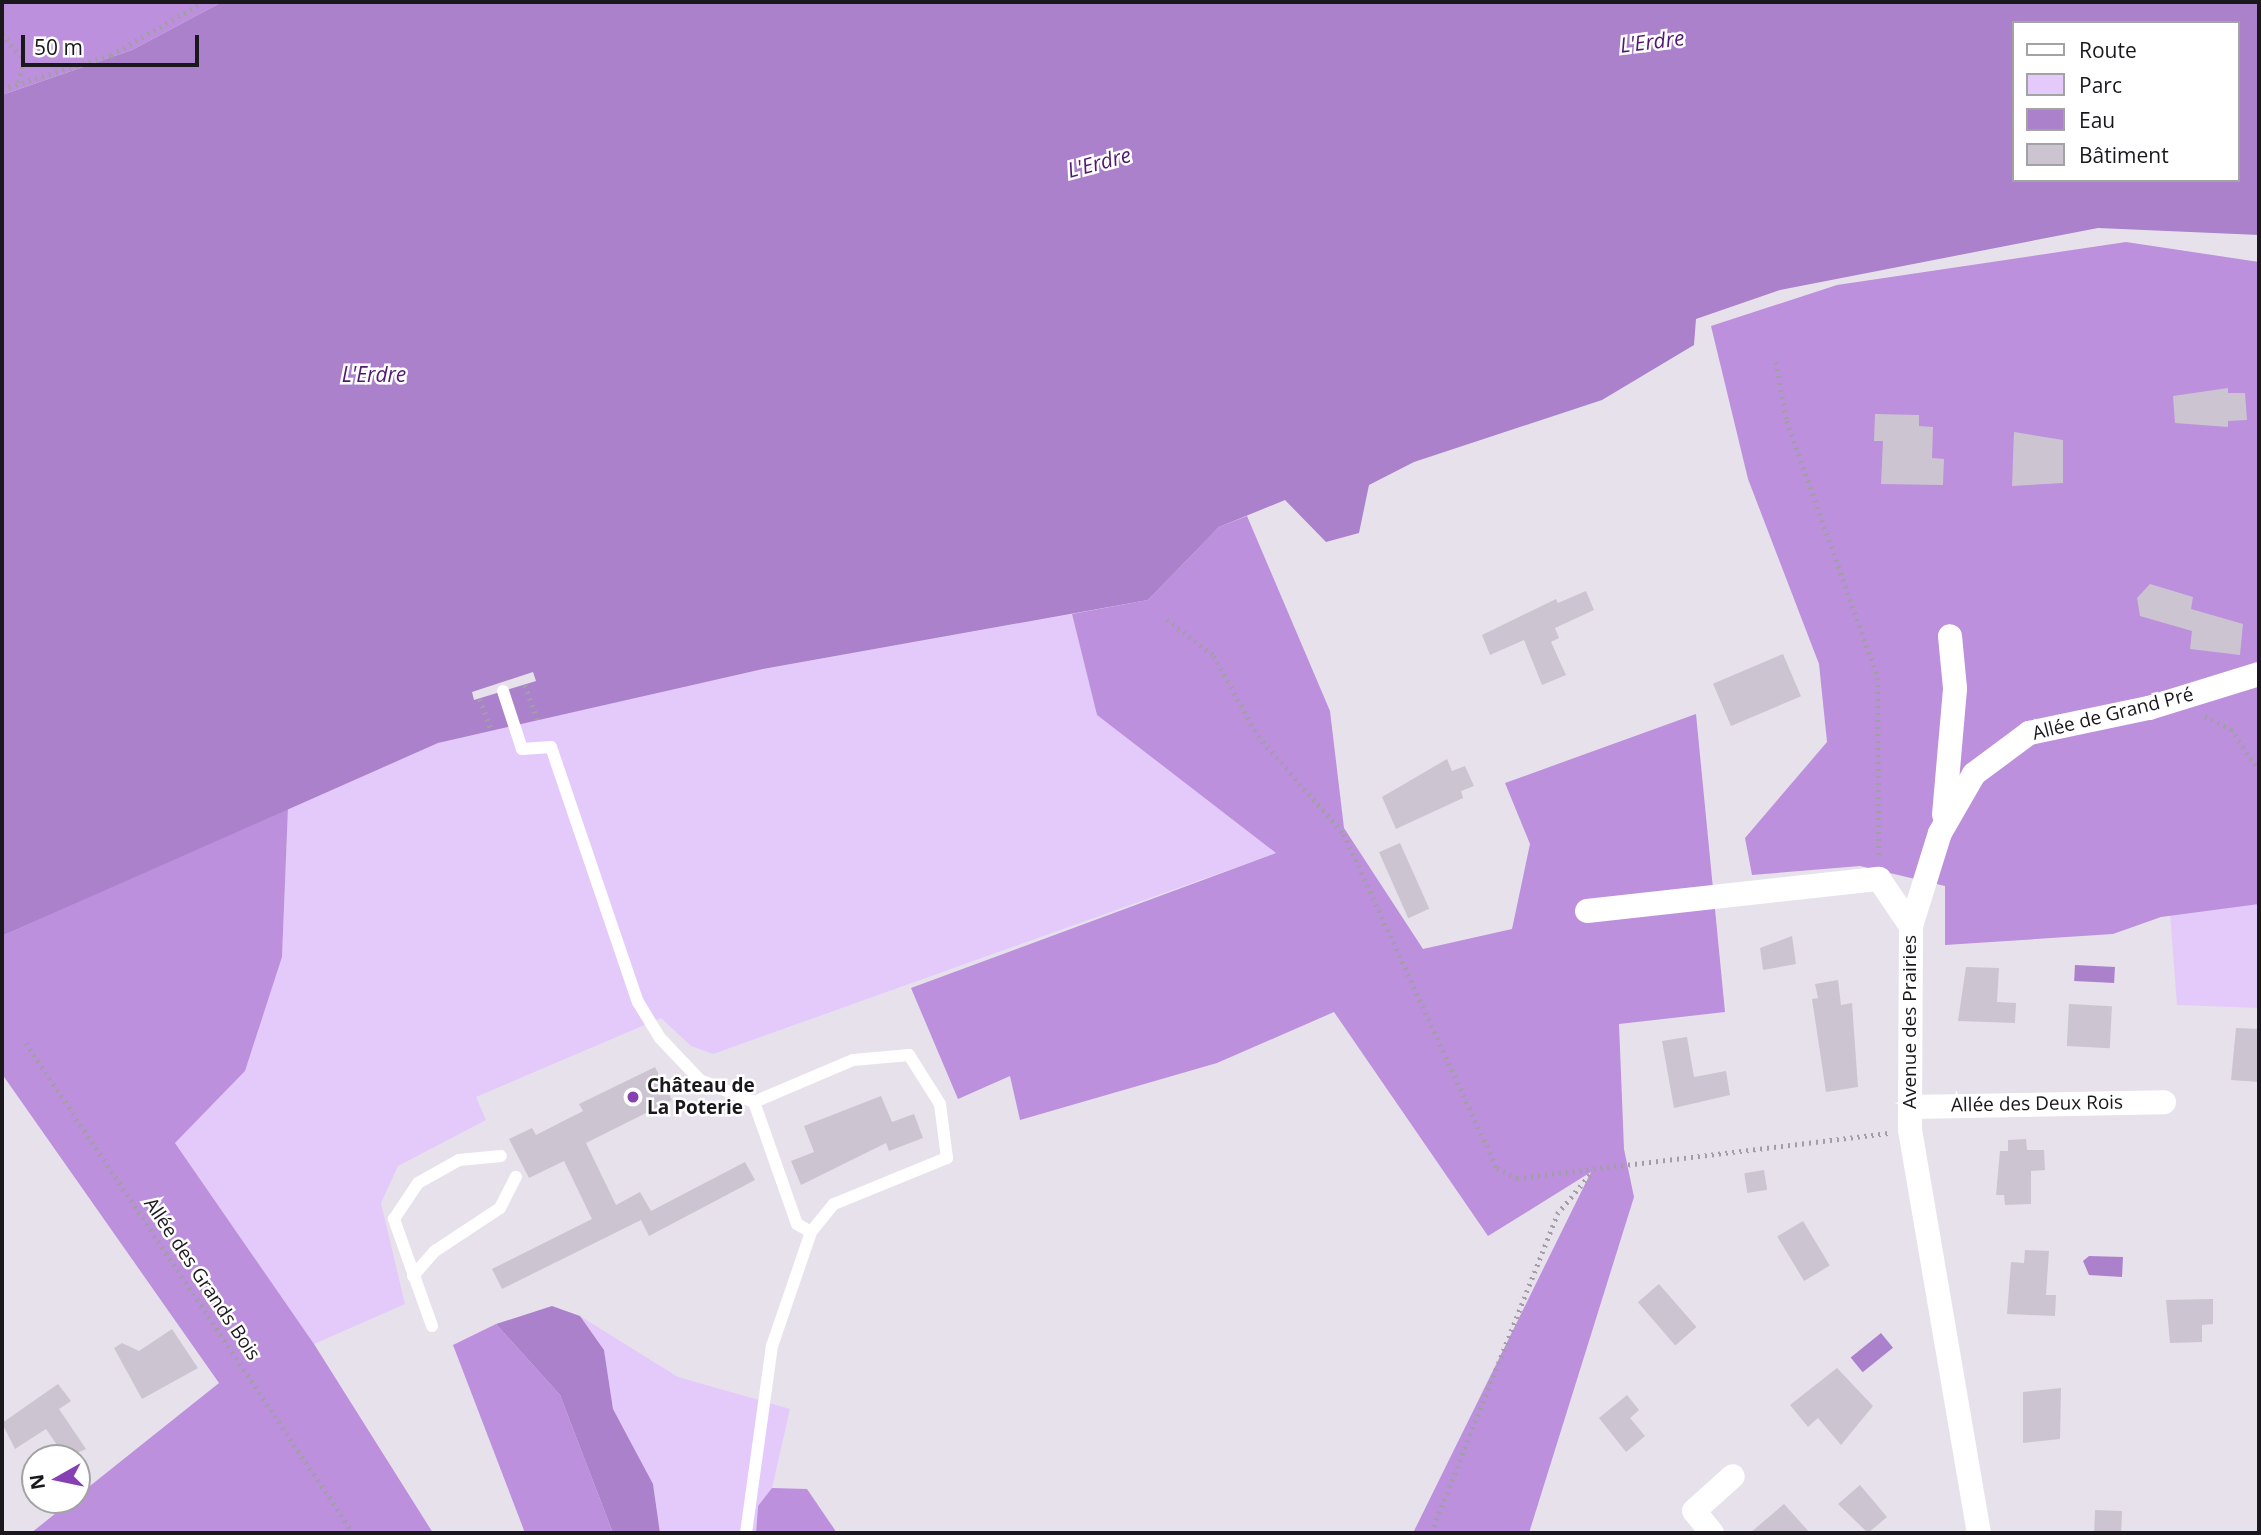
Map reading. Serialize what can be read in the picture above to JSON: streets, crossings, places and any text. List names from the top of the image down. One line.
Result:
{"streets":{"street":["Allée de Grand Pré","Avenue des Prairies","Allée des Deux Rois"],"path":["Allée des Grands Bois"]},"crossings":[["Allée de Grand Pré","Avenue des Prairies"],["Avenue des Prairies","Allée des Deux Rois"]],"water":["L'Erdre"],"places":["Château de La Poterie"],"legend":["Route","Parc","Eau","Bâtiment"],"scale_bar":"50 m","north":"left"}
